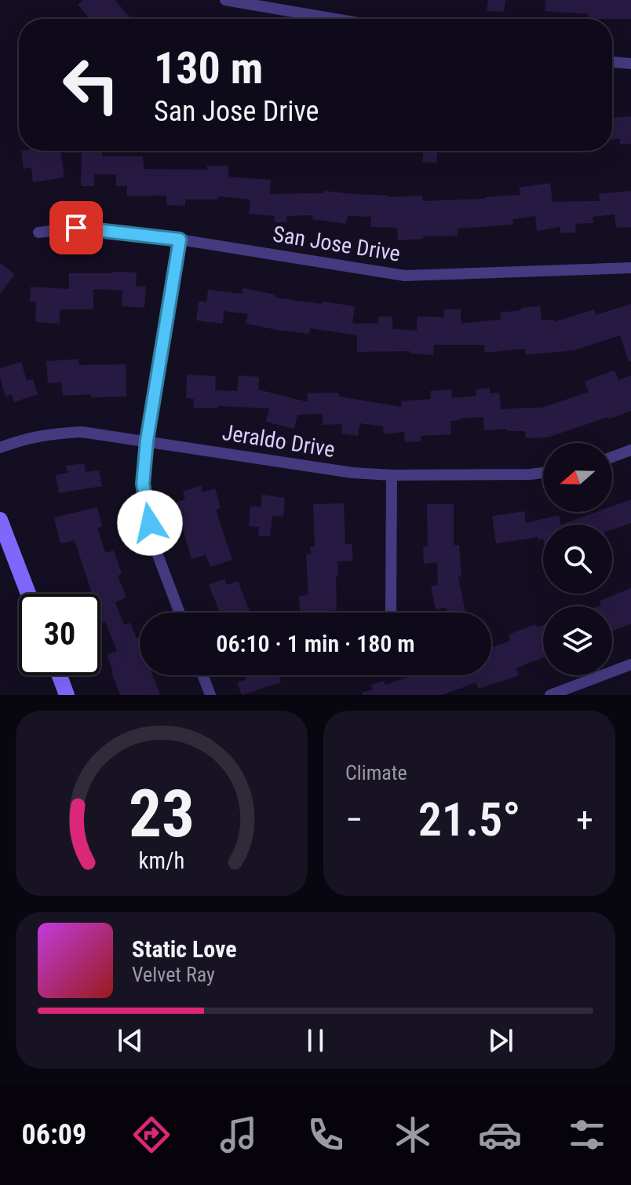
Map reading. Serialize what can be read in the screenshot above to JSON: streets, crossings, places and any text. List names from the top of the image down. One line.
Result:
{"streets":{"street":["San Jose Drive","Jeraldo Drive"]},"north":"left","page":{"turn":["130 m","San Jose Drive"],"limit":"30","trip":"06:10 · 1 min · 180 m","tile":"Climate","heat":["−","21.5°","+"],"song":["Static Love","Velvet Ray"],"tabs":"06:09","gauge":["23","km/h"]}}
